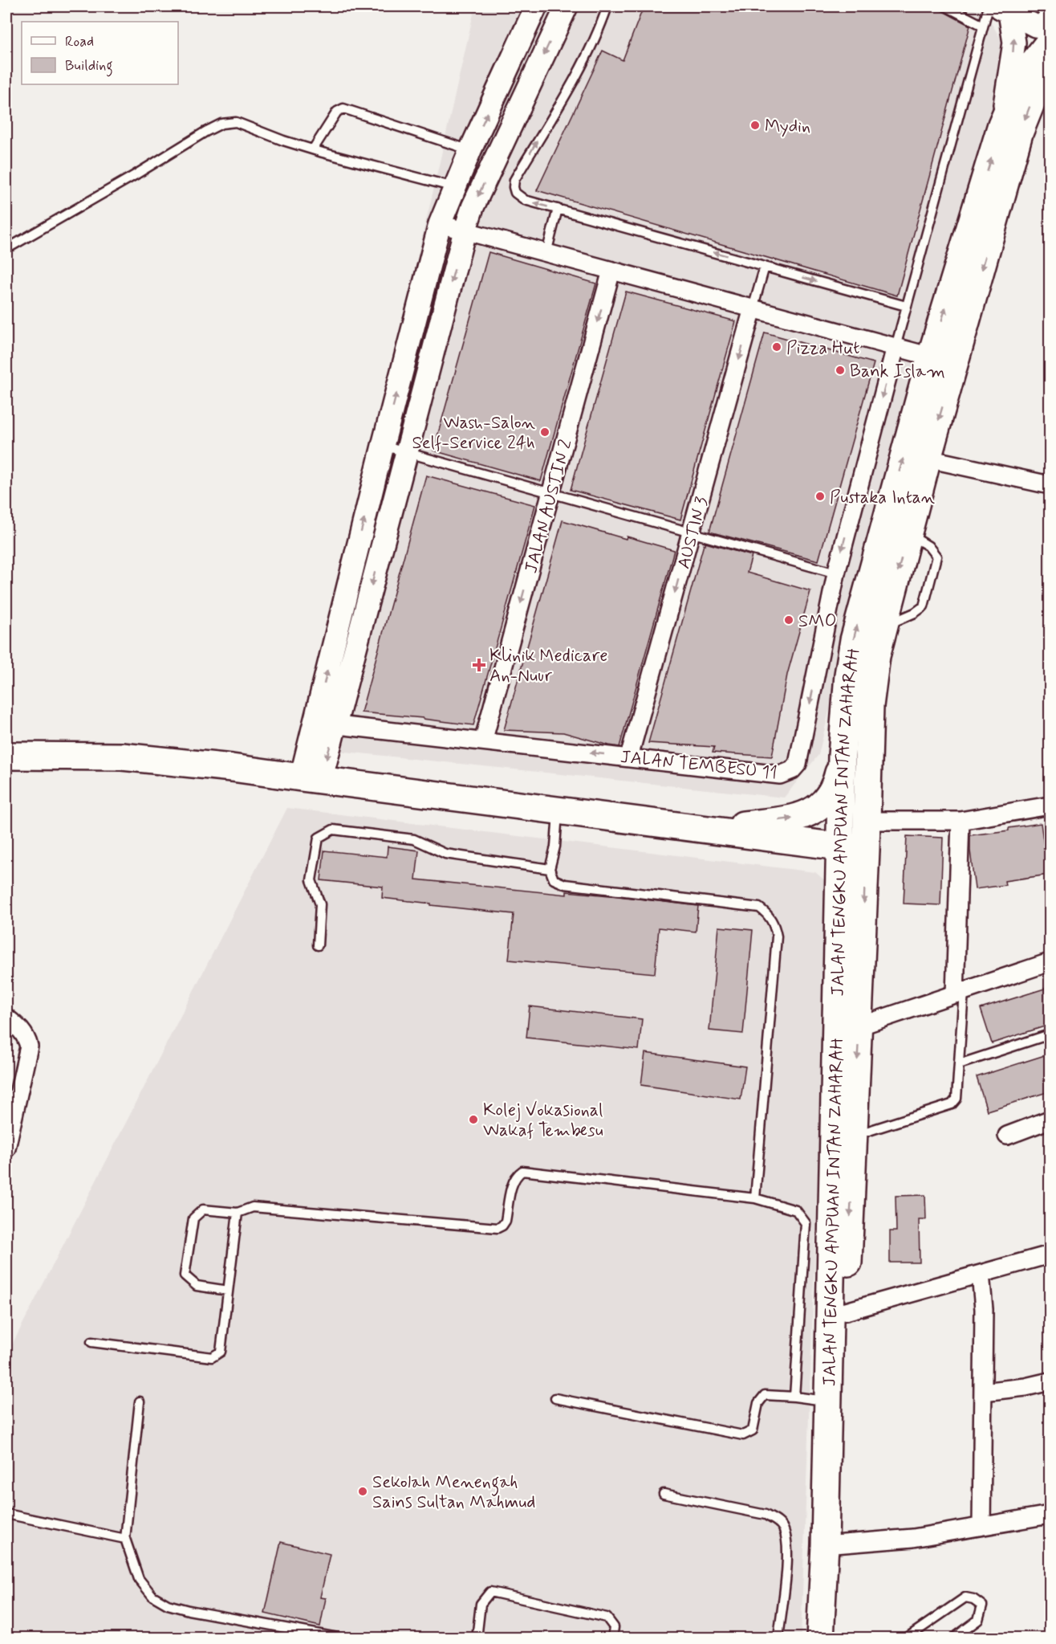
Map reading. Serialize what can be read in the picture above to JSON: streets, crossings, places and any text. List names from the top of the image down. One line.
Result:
{"streets":{"main road":["JALAN TENGKU AMPUAN INTAN ZAHARAH"],"street":["JALAN AUSTIN 2","AUSTIN 3","JALAN TEMBESU 11"]},"crossings":[["JALAN AUSTIN 2","JALAN TEMBESU 11"],["AUSTIN 3","JALAN TEMBESU 11"]],"one_way":["AUSTIN 3"],"places":{"other":["Mydin","Pizza Hut","Bank Islam","Wash-Salon Self-Service 24h","Pustaka Intan","SMO","Kolej Vokasional Wakaf Tembesu","Sekolah Menengah Sains Sultan Mahmud"],"health":["Klinik Medicare An-Nuur"]},"legend":["Road","Building"]}
